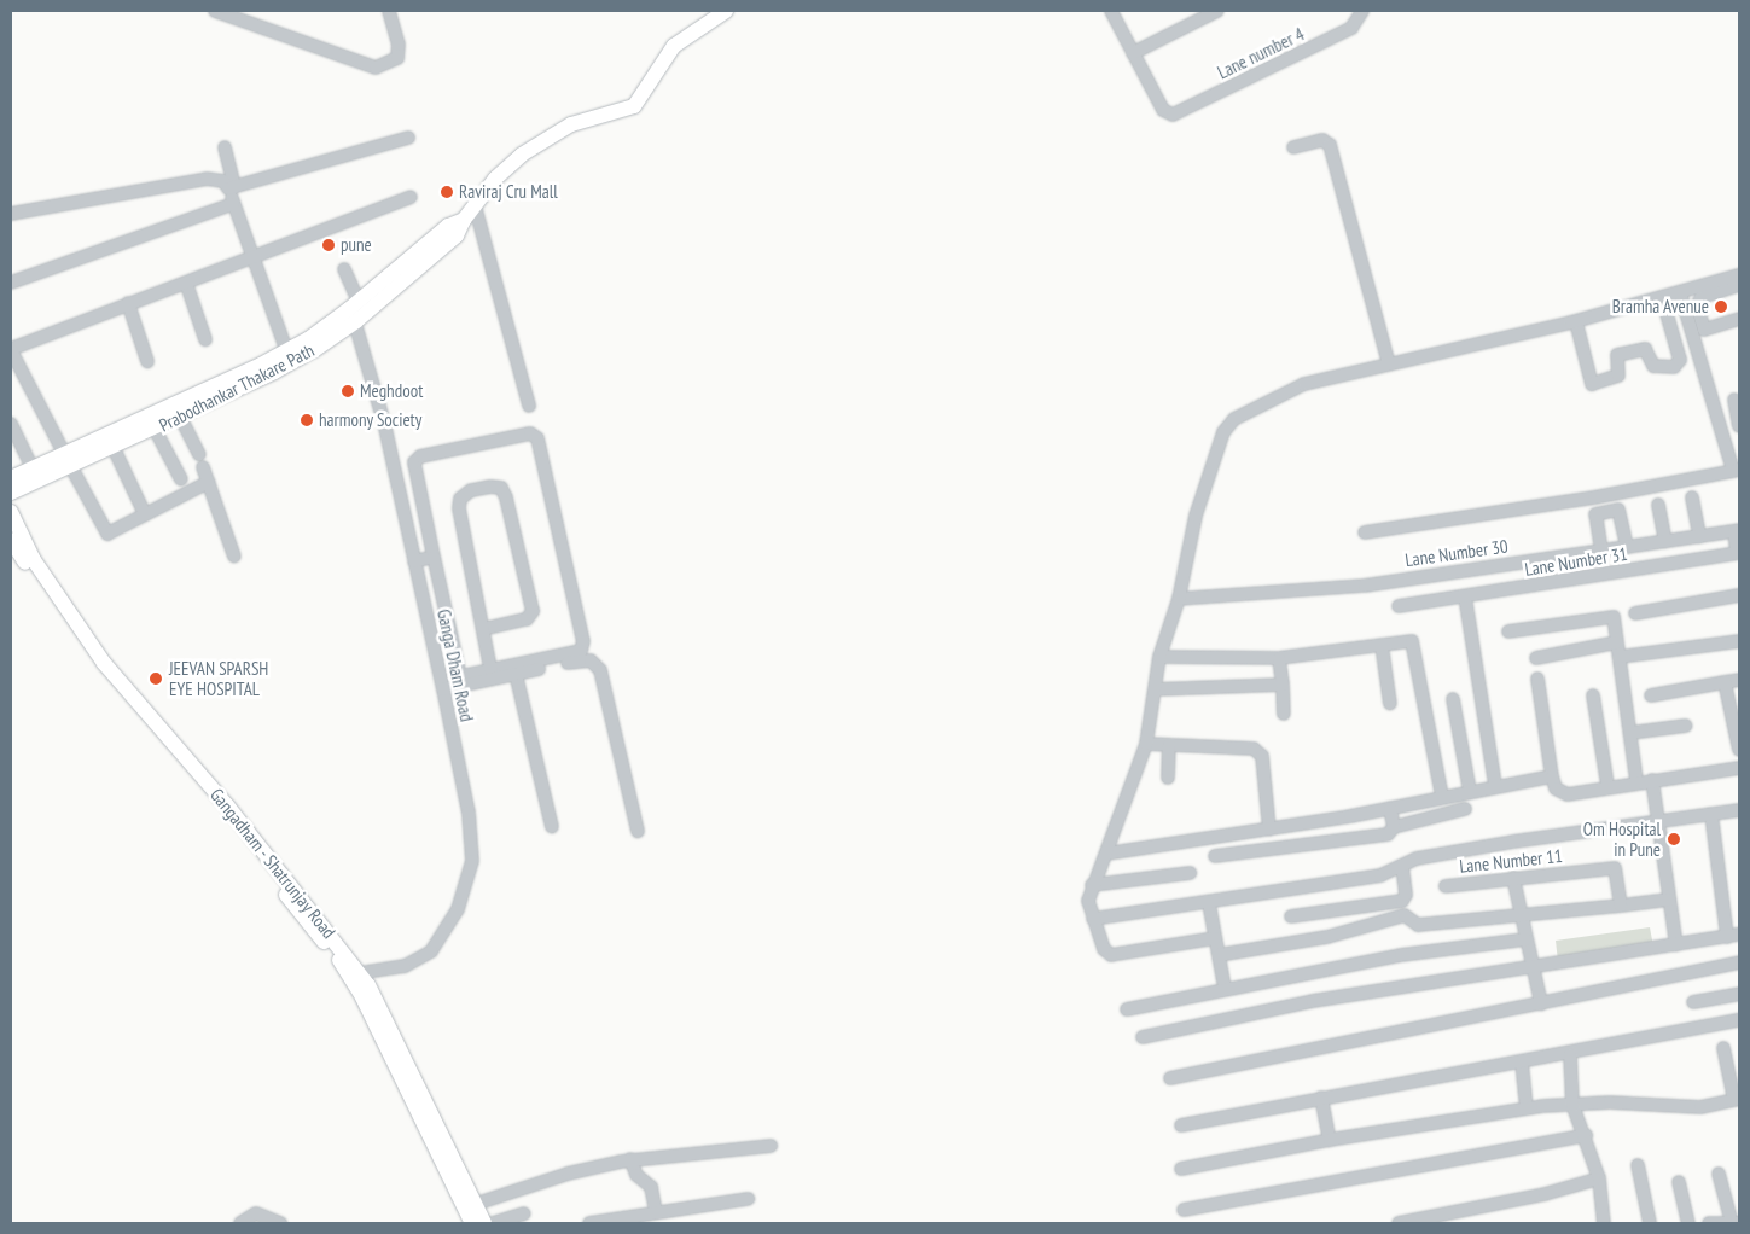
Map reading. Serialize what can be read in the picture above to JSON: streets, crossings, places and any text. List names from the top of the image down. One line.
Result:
{"streets":{"main road":["Prabodhankar Thakare Path","Gangadham - Shatrunjay Road"],"street":["Lane number 4","Lane Number 30","Lane Number 31","Ganga Dham Road","Lane Number 11"]},"crossings":[["Prabodhankar Thakare Path","Ganga Dham Road"],["Lane Number 30","Lane Number 31"],["Ganga Dham Road","Gangadham - Shatrunjay Road"]],"places":["Raviraj Cru Mall","pune","Bramha Avenue","Meghdoot","harmony Society","JEEVAN SPARSH EYE HOSPITAL","Om Hospital in Pune"]}
